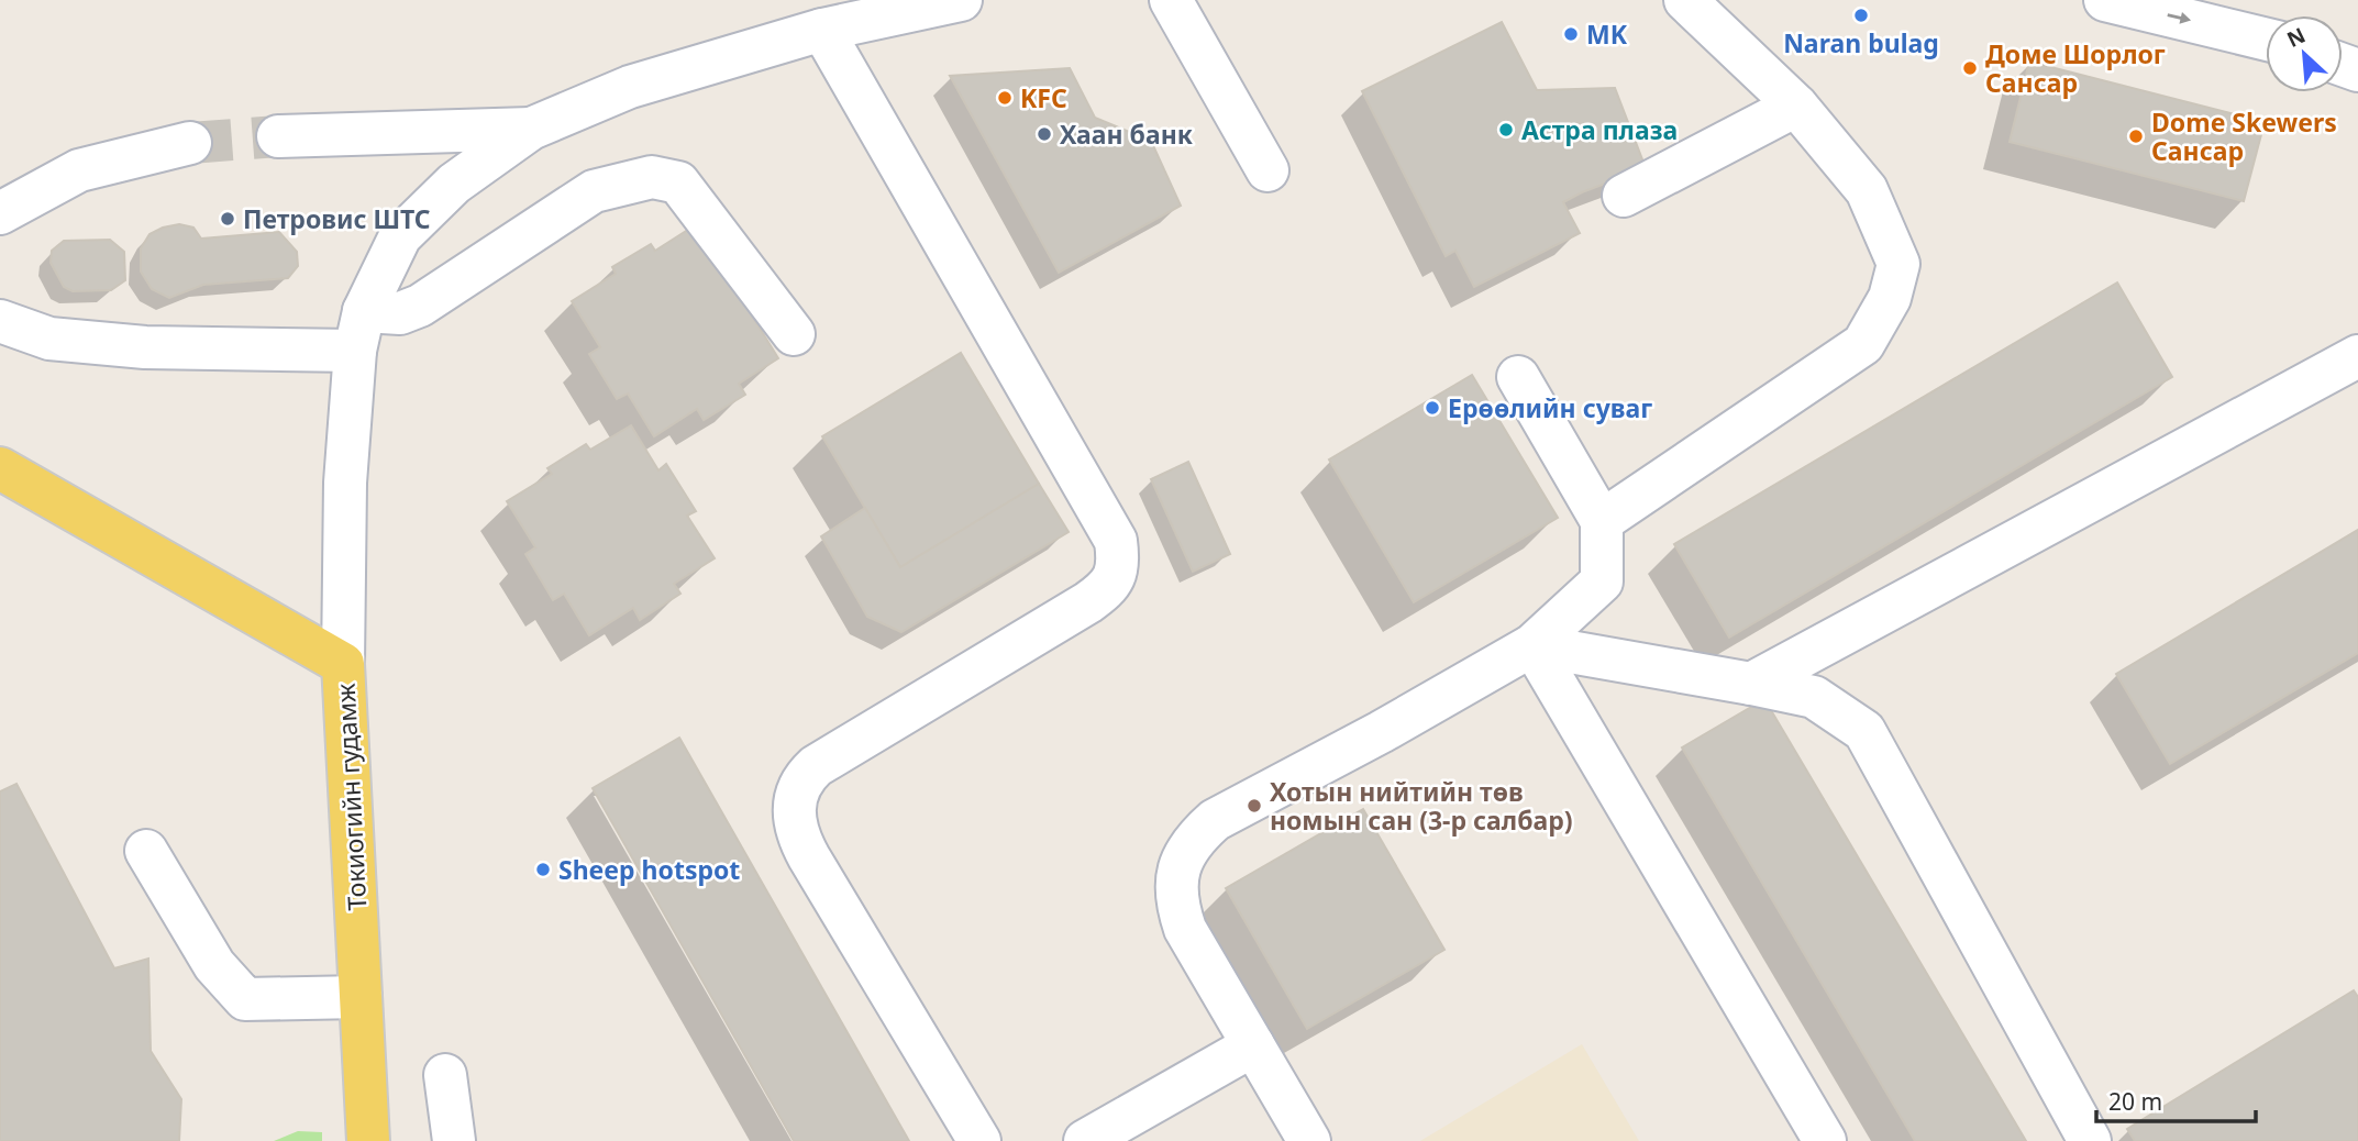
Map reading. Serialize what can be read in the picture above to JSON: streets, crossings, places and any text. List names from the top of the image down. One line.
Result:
{"streets":{"main road":["Токиогийн гудамж"]},"places":["Naran bulag","MK","Доме Шорлог Сансар","KFC","Астра плаза","Хаан банк","Dome Skewers Сансар","Петровис ШТС","Ерөөлийн суваг","Хотын нийтийн төв номын сан (3-р салбар)","Sheep hotspot"],"scale_bar":"20 m","north":"top left"}
